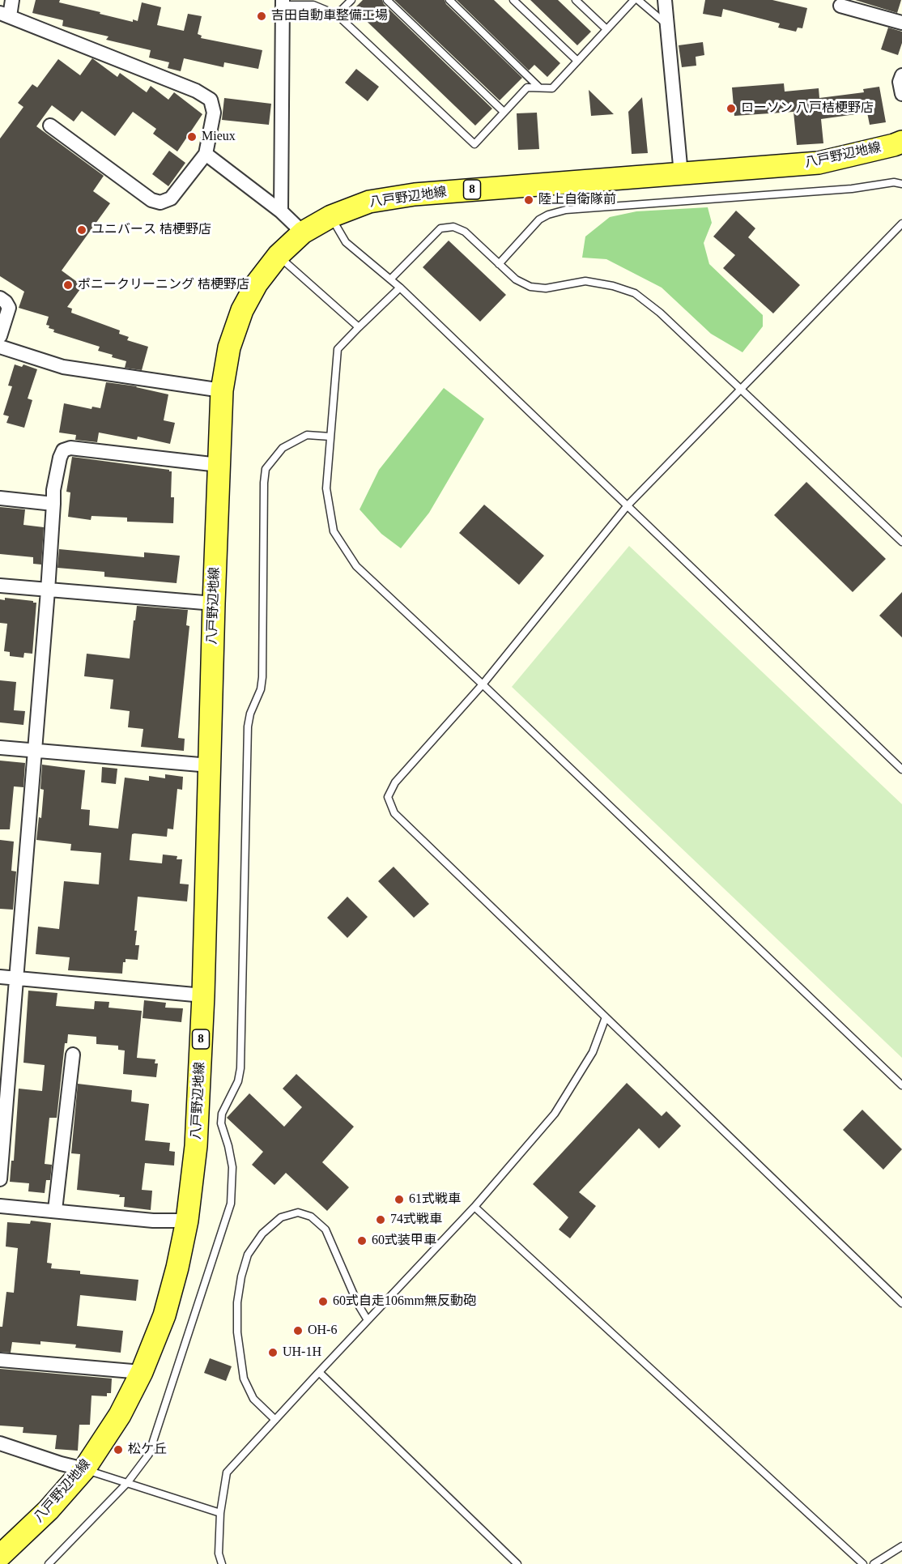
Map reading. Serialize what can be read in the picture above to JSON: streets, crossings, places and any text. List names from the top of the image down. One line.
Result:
{"streets":{"main road":["八戸野辺地線","8"]},"places":["吉田自動車整備工場","ローソン 八戸桔梗野店","Mieux","陸上自衛隊前","ユニバース 桔梗野店","ポニークリーニング 桔梗野店","61式戦車","74式戦車","60式装甲車","60式自走106mm無反動砲","OH-6","UH-1H","松ケ丘"]}
